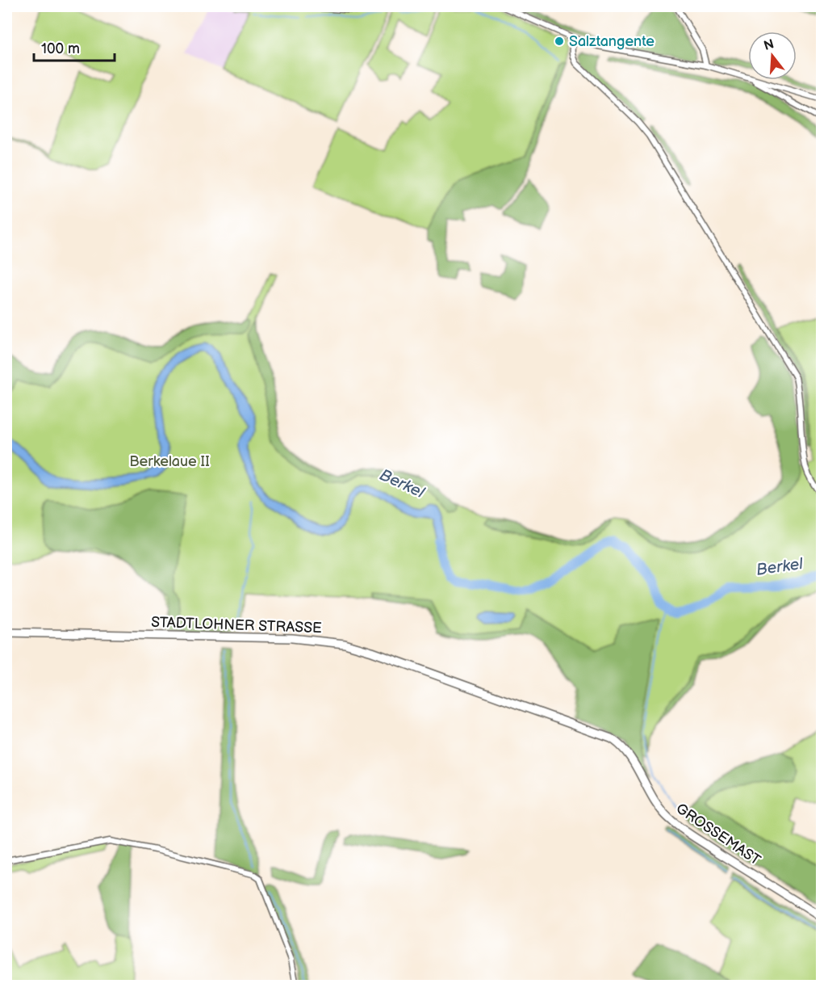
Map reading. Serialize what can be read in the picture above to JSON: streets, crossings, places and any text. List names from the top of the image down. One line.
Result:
{"streets":{"street":["STADTLOHNER STRASSE","GROSSEMAST"]},"crossings":[["STADTLOHNER STRASSE","GROSSEMAST"]],"water":["Berkel"],"parks":["Berkelaue II"],"places":["Salztangente"],"scale_bar":"100 m","north":"top"}
